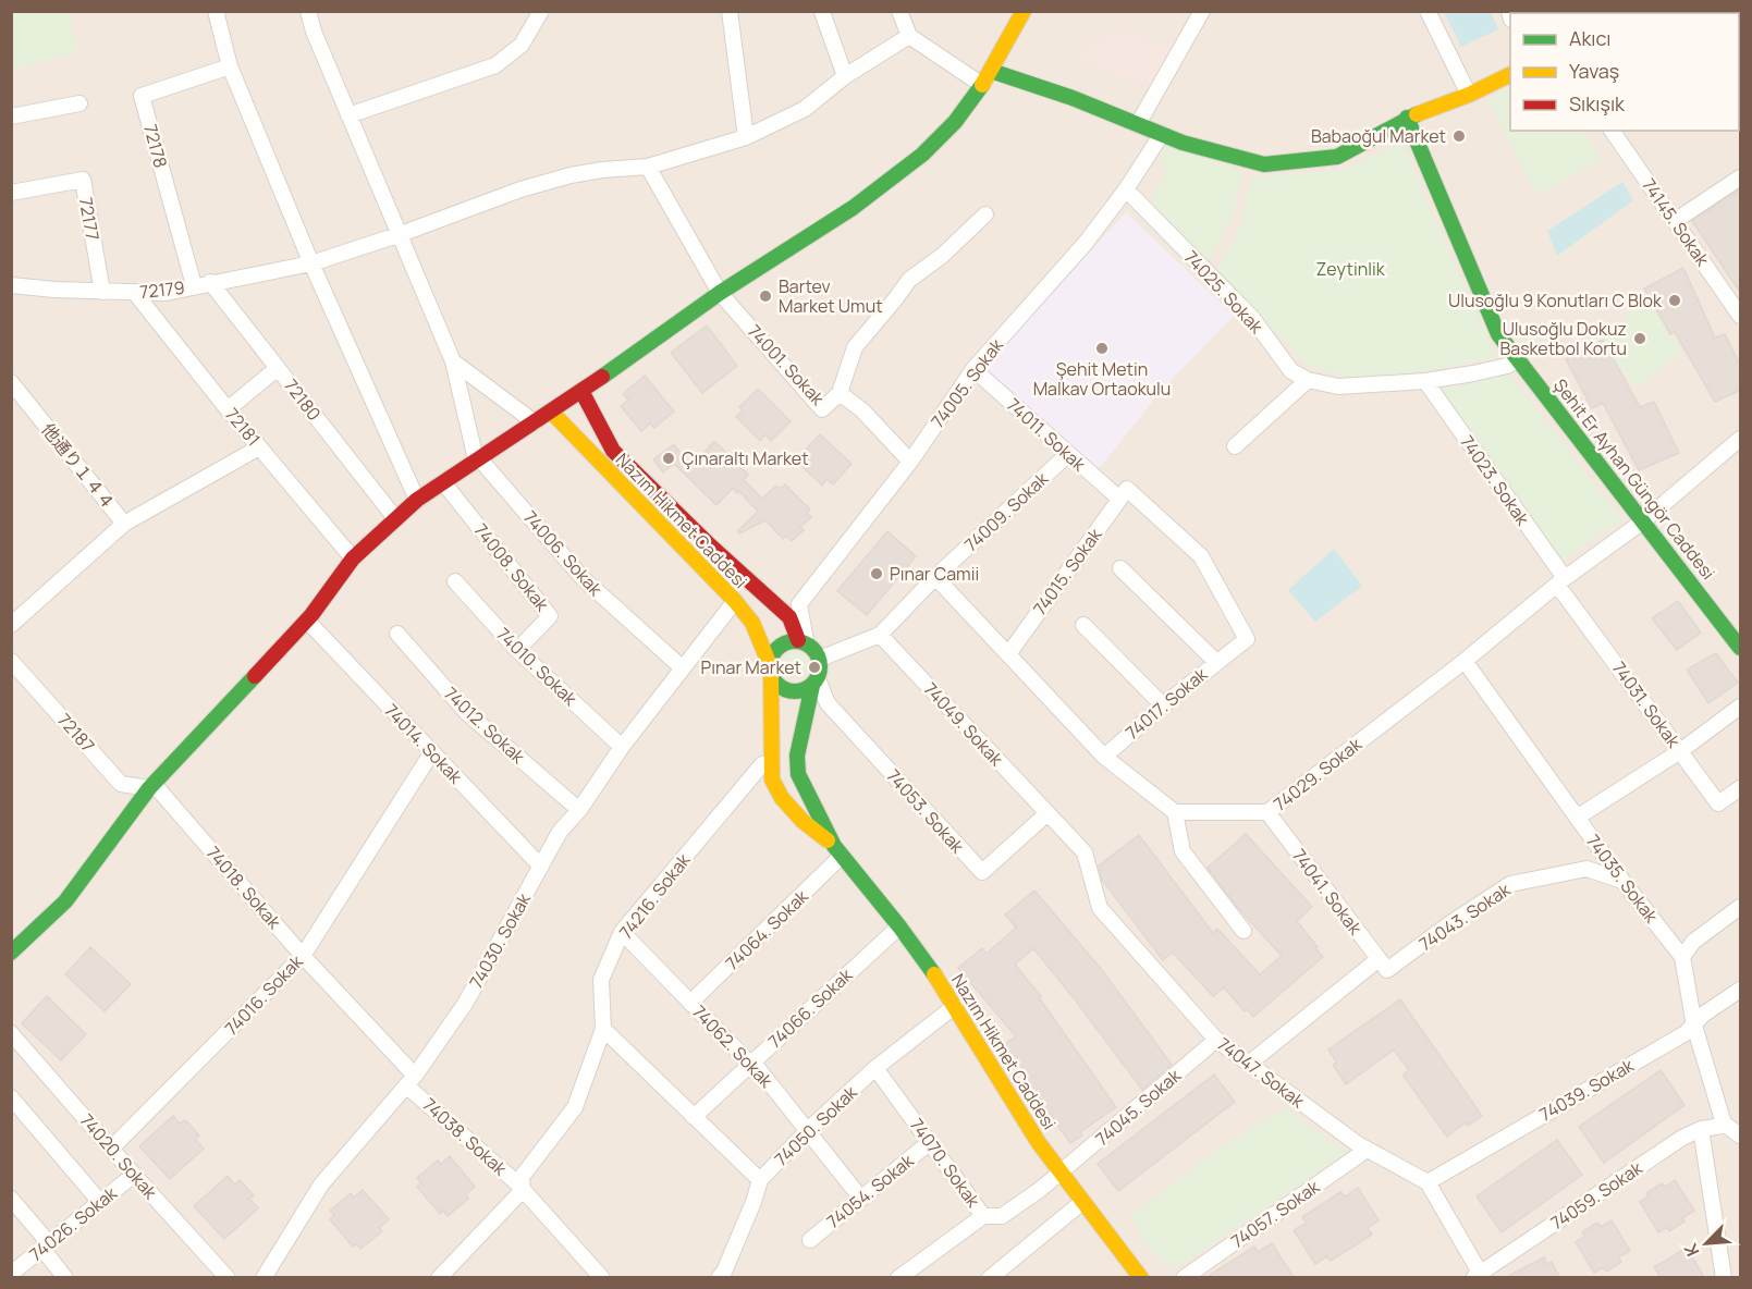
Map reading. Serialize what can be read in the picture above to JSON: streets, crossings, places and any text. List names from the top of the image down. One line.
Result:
{"streets":{"main road":["Şehit Er Ayhan Güngör Caddesi","Nazım Hikmet Caddesi"],"street":["72178","72177","74145. Sokak","72179","74025. Sokak","74001. Sokak","74005. Sokak","72180","72181","74011. Sokak","他通り１４４","74023. Sokak","74009. Sokak","74006. Sokak","74008. Sokak","74015. Sokak","74010. Sokak","74017. Sokak","74031. Sokak","74049. Sokak","74012. Sokak","72187","74014. Sokak","74029. Sokak","74053. Sokak","74035. Sokak","74018. Sokak","74041. Sokak","74216. Sokak","74043. Sokak","74064. Sokak","74030. Sokak","74016. Sokak","74066. Sokak","74062. Sokak","74047. Sokak","74039. Sokak","74045. Sokak","74050. Sokak","74038. Sokak","74020. Sokak","74070. Sokak","74054. Sokak","74059. Sokak","74057. Sokak","74026. Sokak"]},"crossings":[["72178","72179"],["72177","72179"],["72179","72180"],["72179","72181"],["74025. Sokak","74005. Sokak"],["74025. Sokak","Şehit Er Ayhan Güngör Caddesi"],["74025. Sokak","74023. Sokak"],["74001. Sokak","74005. Sokak"],["74005. Sokak","74011. Sokak"],["74005. Sokak","74009. Sokak"],["74005. Sokak","Nazım Hikmet Caddesi"],["74005. Sokak","74053. Sokak"],["74011. Sokak","74009. Sokak"],["74011. Sokak","74015. Sokak"],["74011. Sokak","74017. Sokak"],["Şehit Er Ayhan Güngör Caddesi","74029. Sokak"],["74023. Sokak","74031. Sokak"],["74023. Sokak","74029. Sokak"],["74009. Sokak","Nazım Hikmet Caddesi"],["74009. Sokak","74049. Sokak"],["74009. Sokak","74053. Sokak"],["Nazım Hikmet Caddesi","74053. Sokak"],["Nazım Hikmet Caddesi","74216. Sokak"],["Nazım Hikmet Caddesi","74064. Sokak"],["Nazım Hikmet Caddesi","74030. Sokak"],["Nazım Hikmet Caddesi","74066. Sokak"],["Nazım Hikmet Caddesi","74045. Sokak"],["Nazım Hikmet Caddesi","74050. Sokak"],["Nazım Hikmet Caddesi","74070. Sokak"],["74006. Sokak","74030. Sokak"],["74008. Sokak","74010. Sokak"],["74010. Sokak","74030. Sokak"],["74031. Sokak","74029. Sokak"],["74049. Sokak","74053. Sokak"],["74049. Sokak","74047. Sokak"],["74012. Sokak","74030. Sokak"],["72187","74018. Sokak"],["74014. Sokak","74030. Sokak"],["74014. Sokak","74016. Sokak"],["74029. Sokak","74035. Sokak"],["74029. Sokak","74041. Sokak"],["74053. Sokak","74047. Sokak"],["74035. Sokak","74043. Sokak"],["74035. Sokak","74039. Sokak"],["74035. Sokak","74059. Sokak"],["74018. Sokak","74030. Sokak"],["74018. Sokak","74016. Sokak"],["74018. Sokak","74038. Sokak"],["74041. Sokak","74043. Sokak"],["74216. Sokak","74062. Sokak"],["74216. Sokak","74038. Sokak"],["74064. Sokak","74062. Sokak"],["74030. Sokak","74038. Sokak"],["74016. Sokak","74020. Sokak"],["74066. Sokak","74062. Sokak"],["74062. Sokak","74050. Sokak"],["74062. Sokak","74054. Sokak"],["74047. Sokak","74039. Sokak"],["74047. Sokak","74045. Sokak"],["74047. Sokak","74057. Sokak"],["74045. Sokak","74070. Sokak"],["74050. Sokak","74070. Sokak"],["74020. Sokak","74026. Sokak"],["74070. Sokak","74054. Sokak"]],"parks":["Zeytinlik"],"places":["Babaoğul Market","Bartev Market Umut","Ulusoğlu 9 Konutları C Blok","Ulusoğlu Dokuz Basketbol Kortu","Şehit Metin Malkav Ortaokulu","Çınaraltı Market","Pınar Camii","Pınar Market"],"legend":["Akıcı","Yavaş","Sıkışık"],"north":"bottom left"}
